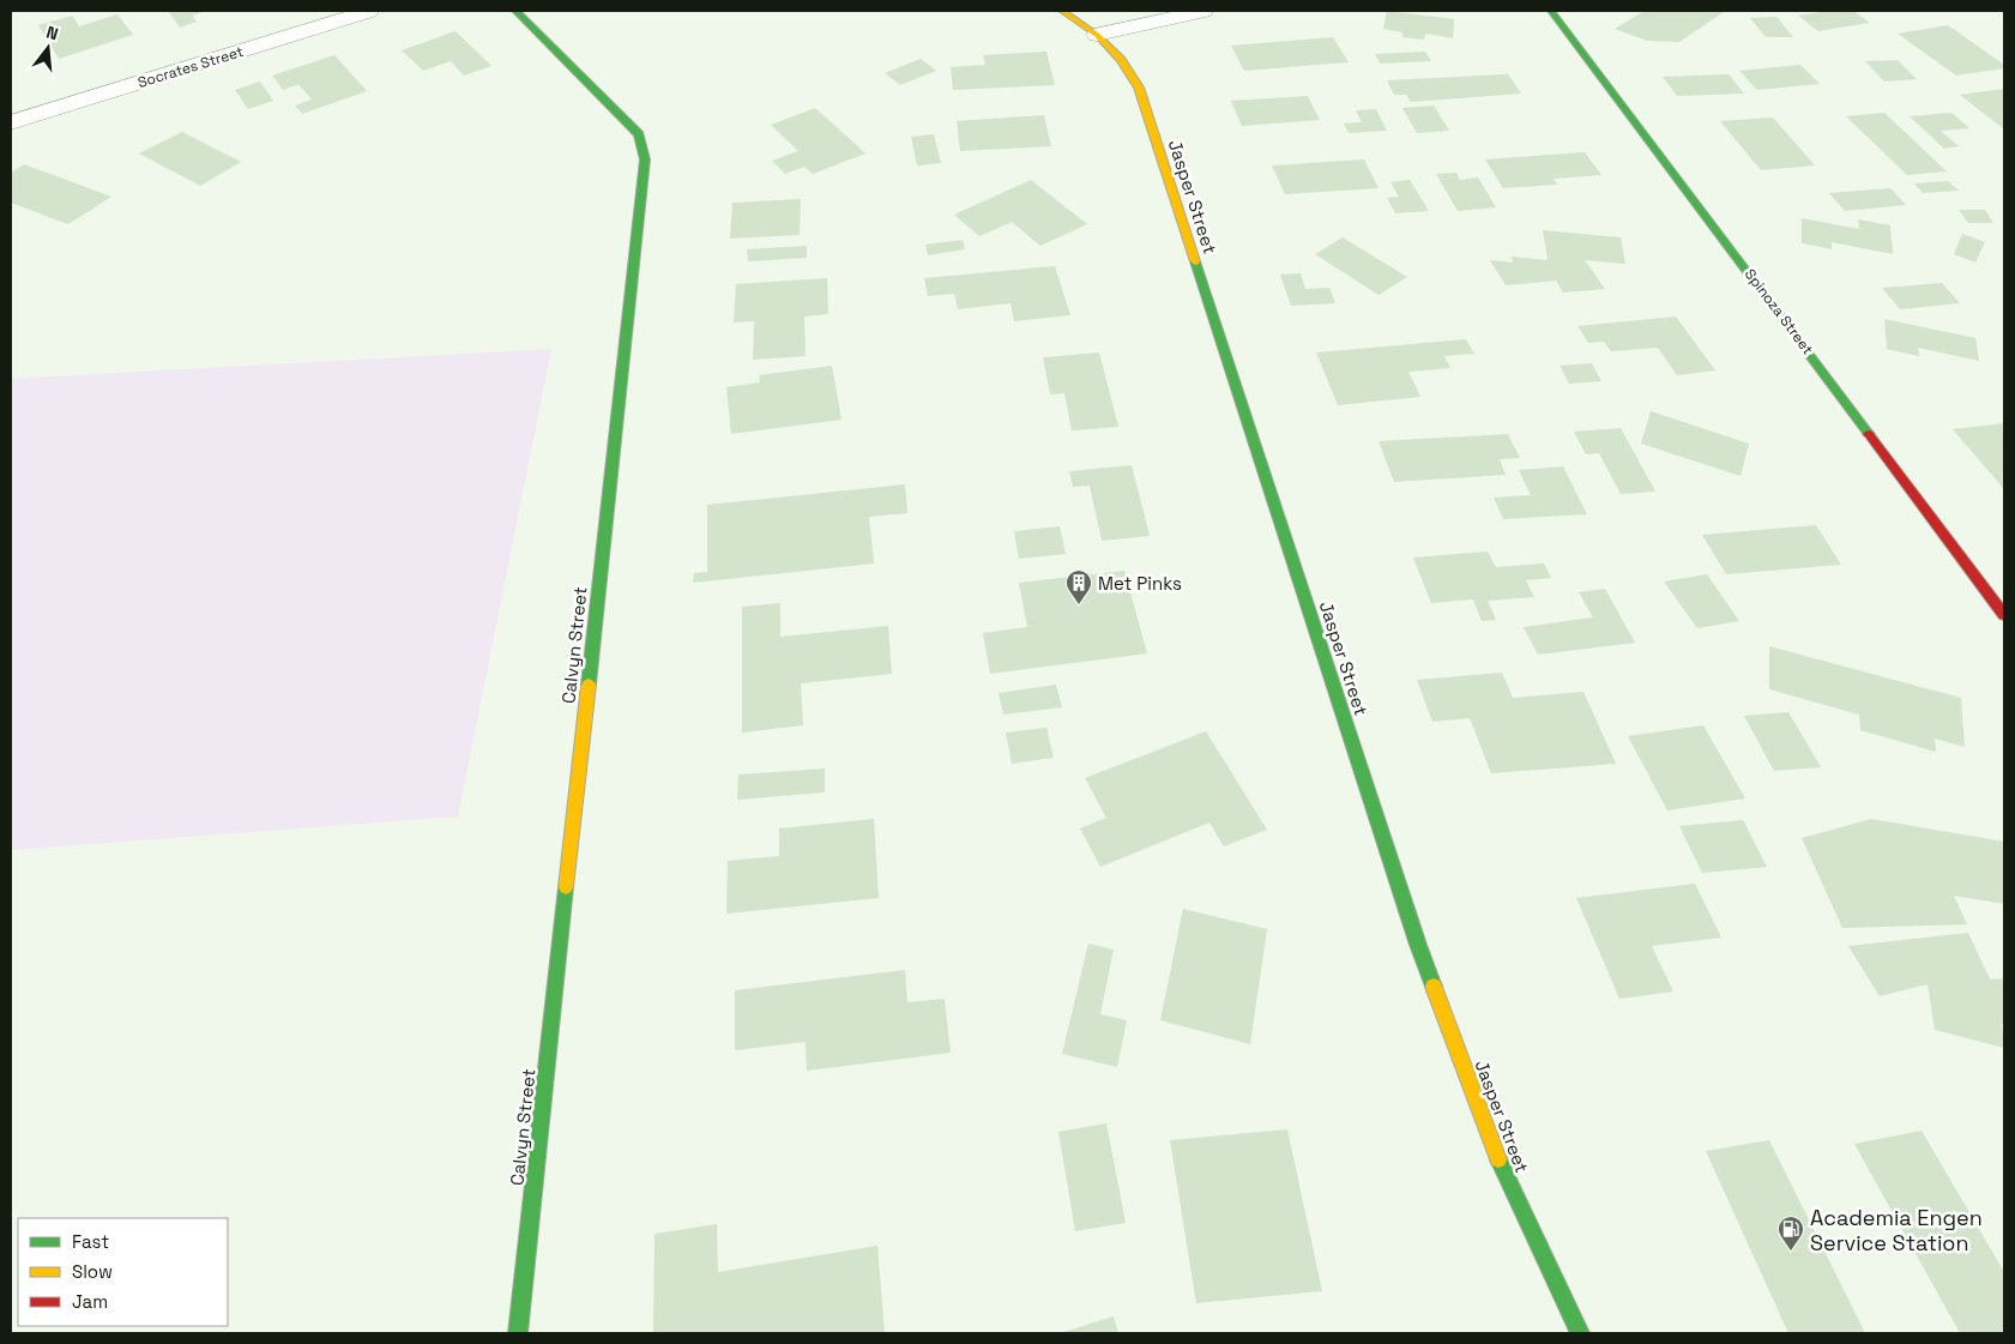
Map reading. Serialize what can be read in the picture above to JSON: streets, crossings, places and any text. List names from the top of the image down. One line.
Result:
{"streets":{"street":["Socrates Street","Jasper Street","Spinoza Street","Calvyn Street"]},"places":{"building":["Met Pinks"],"fuel station":["Academia Engen Service Station"]},"legend":["Fast","Slow","Jam"],"north":"top"}
